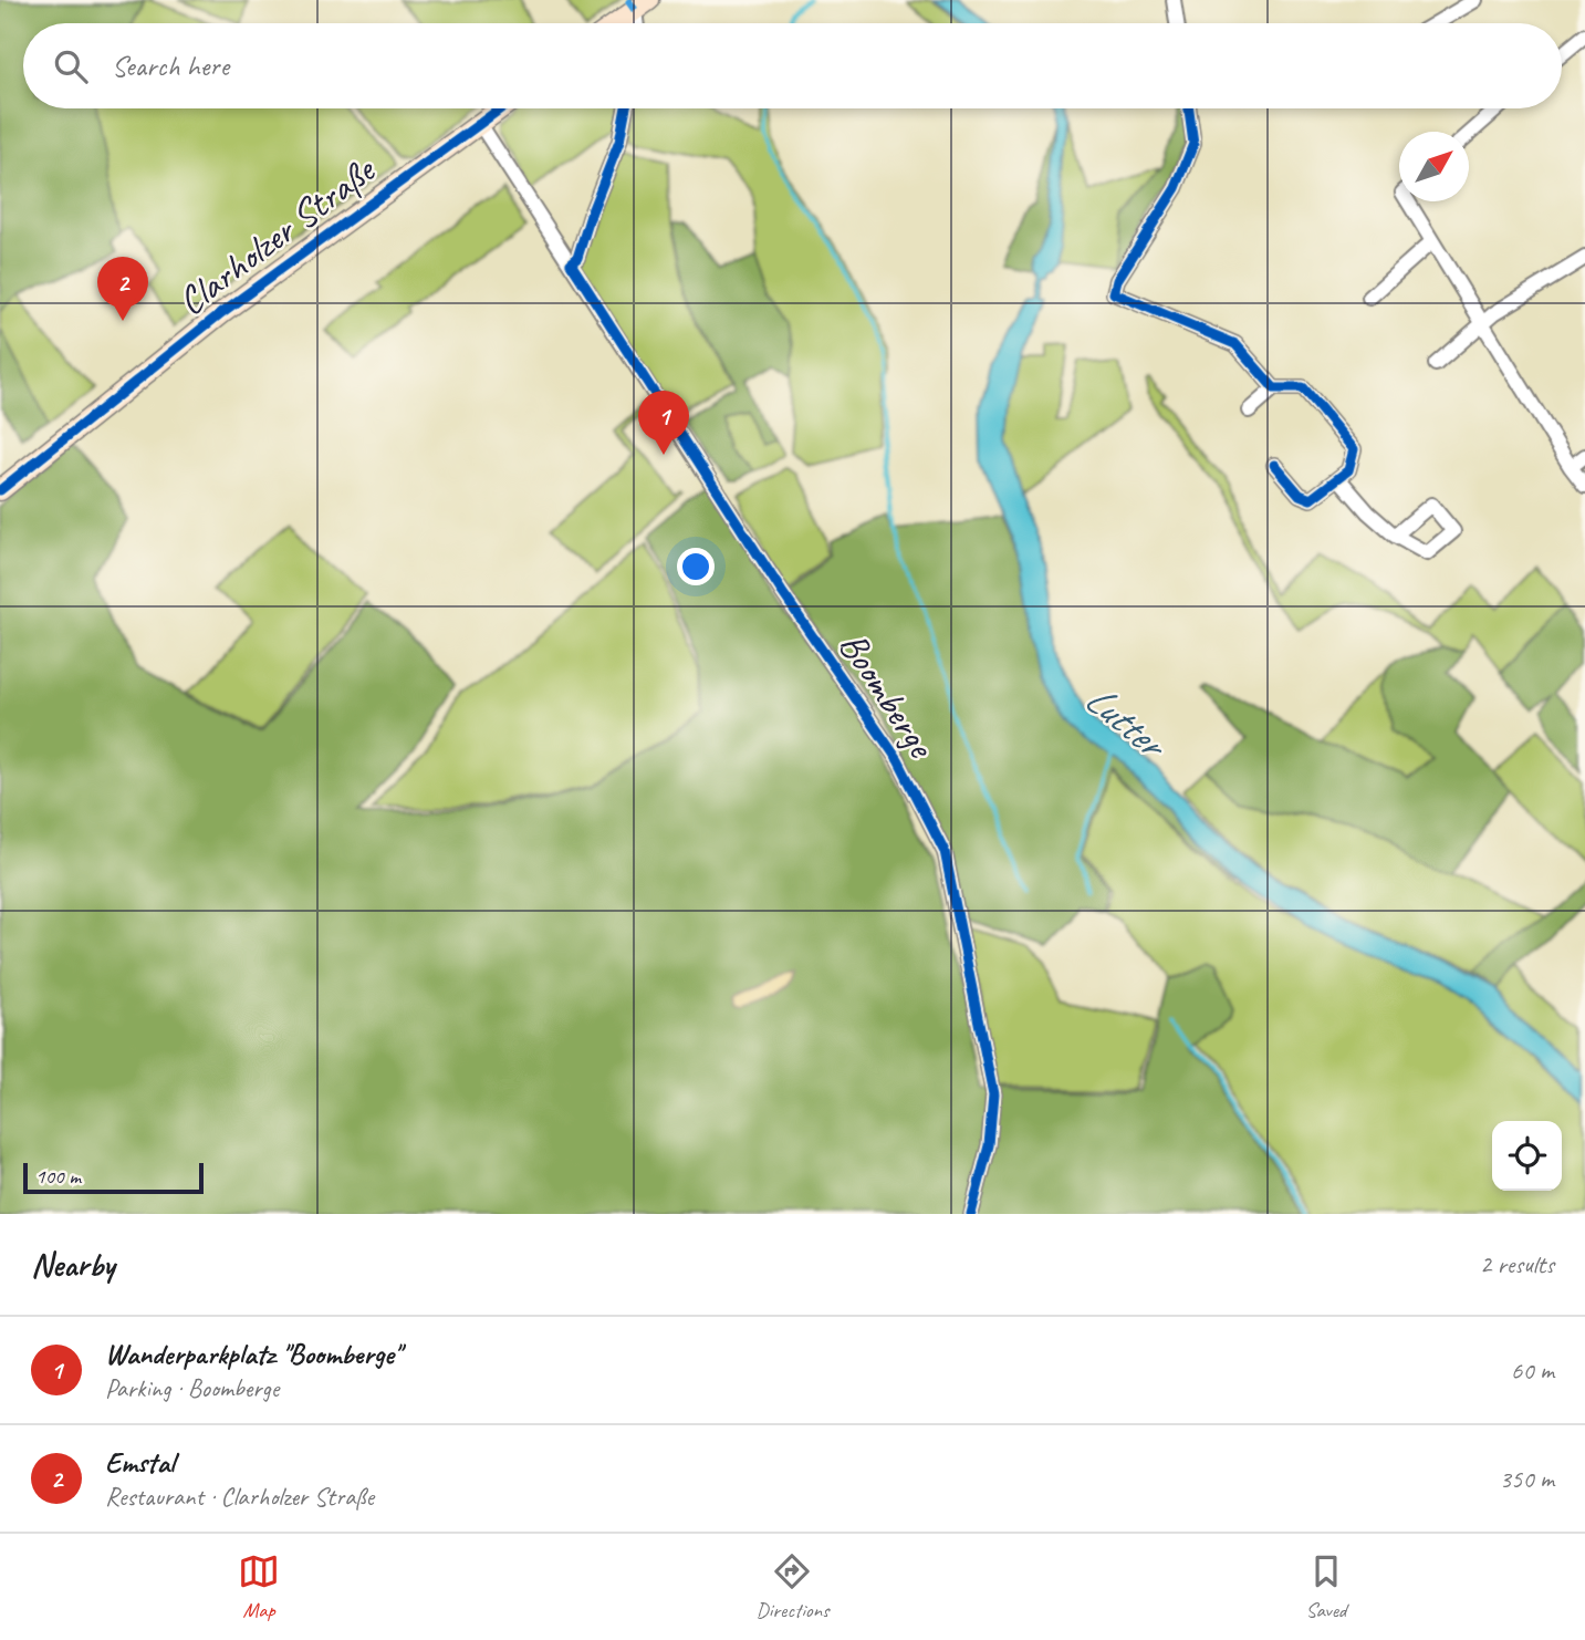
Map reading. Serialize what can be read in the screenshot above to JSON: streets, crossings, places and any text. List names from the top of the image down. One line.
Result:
{"streets":{"street":["Clarholzer Straße","Boomberge"]},"crossings":[["Clarholzer Straße","Boomberge"]],"water":["Lutter"],"scale_bar":"100 m","north":"top right","page":{"search":"Search here","pins":["2","1"],"scale":"100 m","heading":["Nearby","2 results"],"list":[{"mark":"1","name":"Wanderparkplatz \"Boomberge\"","note":"Parking · Boomberge","value":"60 m"},{"mark":"2","name":"Emstal","note":"Restaurant · Clarholzer Straße","value":"350 m"}],"nav":["Map","Directions","Saved"]}}
